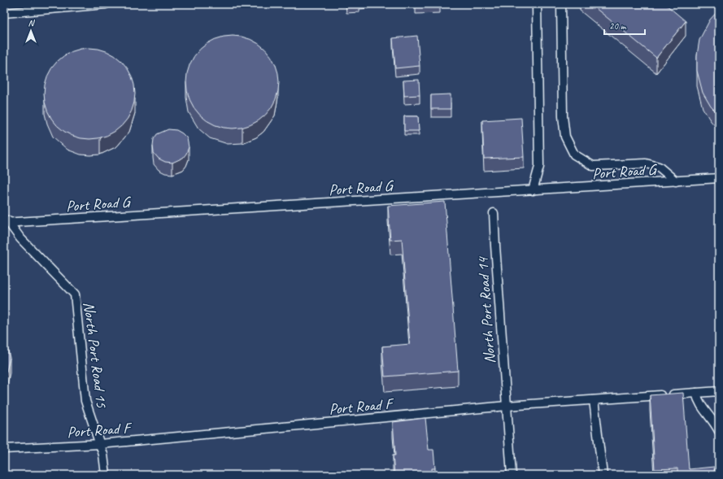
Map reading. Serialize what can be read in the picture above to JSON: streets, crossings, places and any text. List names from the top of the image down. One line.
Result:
{"streets":{"lane":["Port Road G","North Port Road 14","North Port Road 15","Port Road F"]},"crossings":[["Port Road G","North Port Road 15"],["North Port Road 14","Port Road F"],["North Port Road 15","Port Road F"]],"scale_bar":"20 m","north":"top"}
